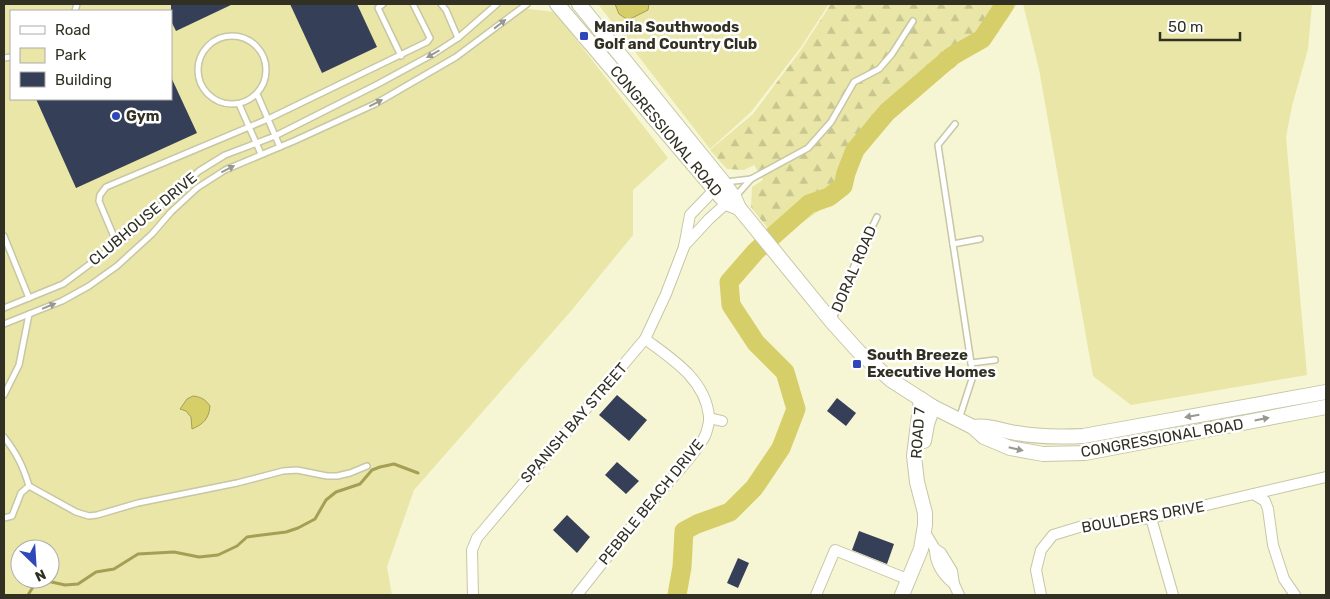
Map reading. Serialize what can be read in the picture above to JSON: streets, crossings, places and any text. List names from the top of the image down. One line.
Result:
{"streets":{"main road":["CONGRESSIONAL ROAD","ROAD 7"],"street":["SPANISH BAY STREET","PEBBLE BEACH DRIVE","BOULDERS DRIVE"],"lane":["CLUBHOUSE DRIVE","DORAL ROAD"]},"crossings":[["CONGRESSIONAL ROAD","DORAL ROAD"],["CONGRESSIONAL ROAD","SPANISH BAY STREET"],["CONGRESSIONAL ROAD","ROAD 7"]],"places":{"transit":["Manila Southwoods Golf and Country Club","South Breeze Executive Homes"],"other":["Gym"]},"legend":["Road","Park","Building"],"scale_bar":"50 m","north":"bottom right"}
